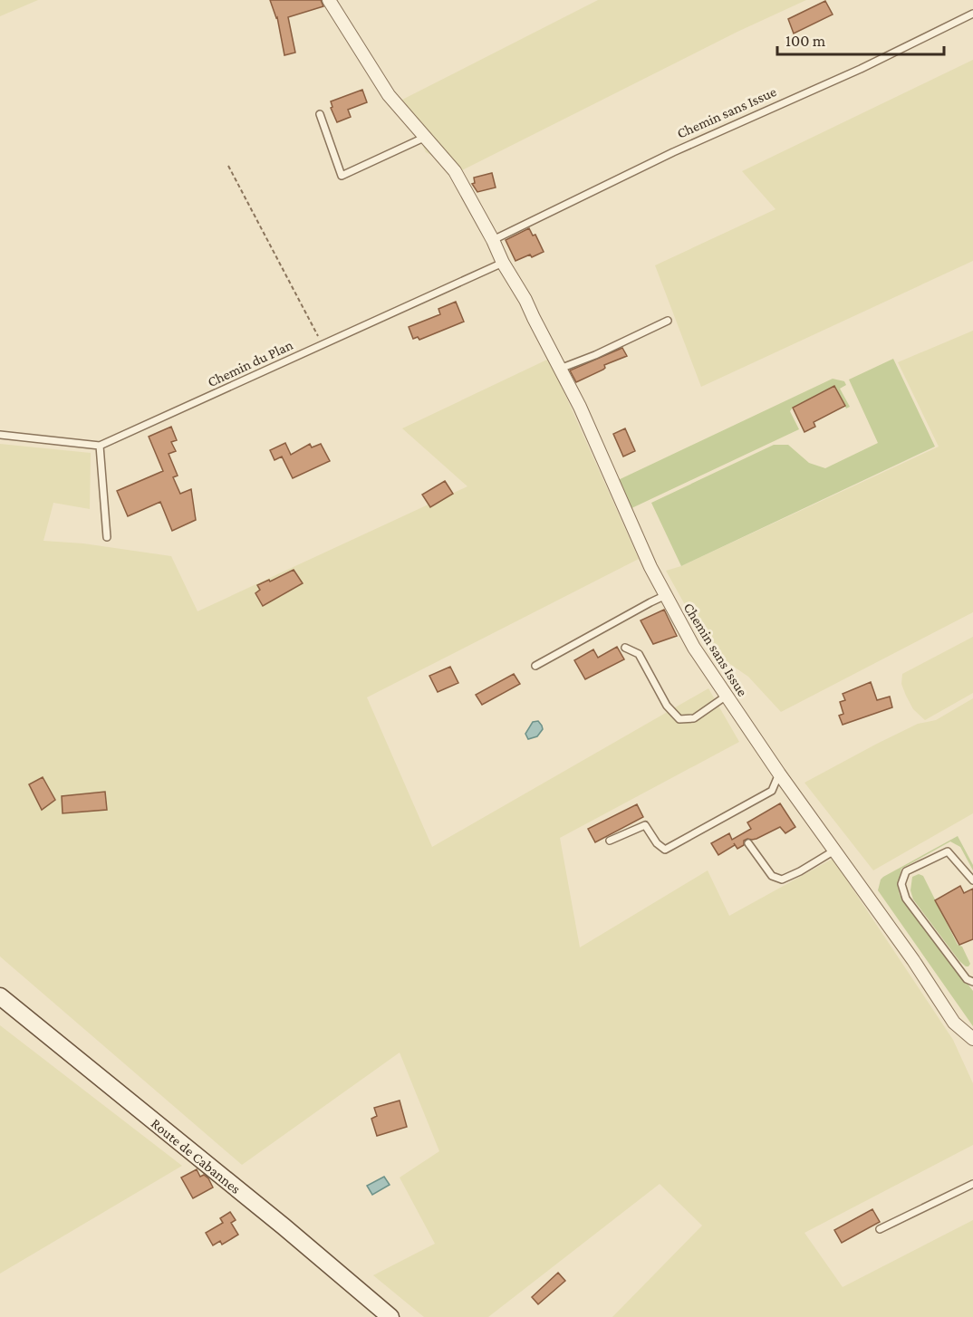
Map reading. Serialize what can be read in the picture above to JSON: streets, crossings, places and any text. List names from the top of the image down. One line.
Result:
{"streets":{"main road":["Route de Cabannes"],"street":["Chemin sans Issue"],"lane":["Chemin du Plan"]},"crossings":[["Chemin sans Issue","Chemin du Plan"]],"scale_bar":"100 m"}
